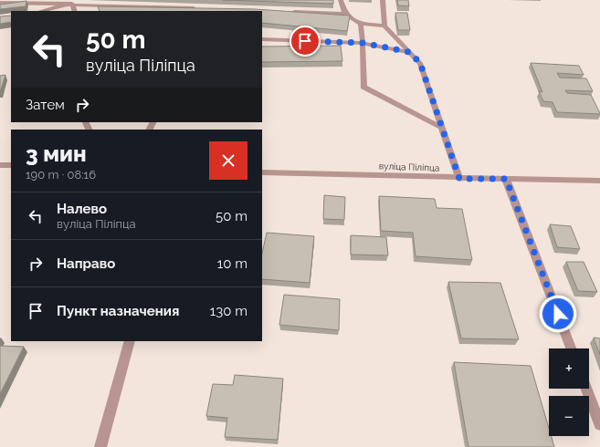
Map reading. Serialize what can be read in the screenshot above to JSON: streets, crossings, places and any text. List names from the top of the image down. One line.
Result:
{"streets":{"street":["вуліца Піліпца"]},"page":{"turn":["50 m","вуліца Піліпца"],"then":"Затем","heading":["3 мин","190 m · 08:16"],"list":[{"name":"Налево","note":"вуліца Піліпца","value":"50 m"},{"name":"Направо","value":"10 m"},{"name":"Пункт назначения","value":"130 m"}],"map_buttons":["+","−"]}}
